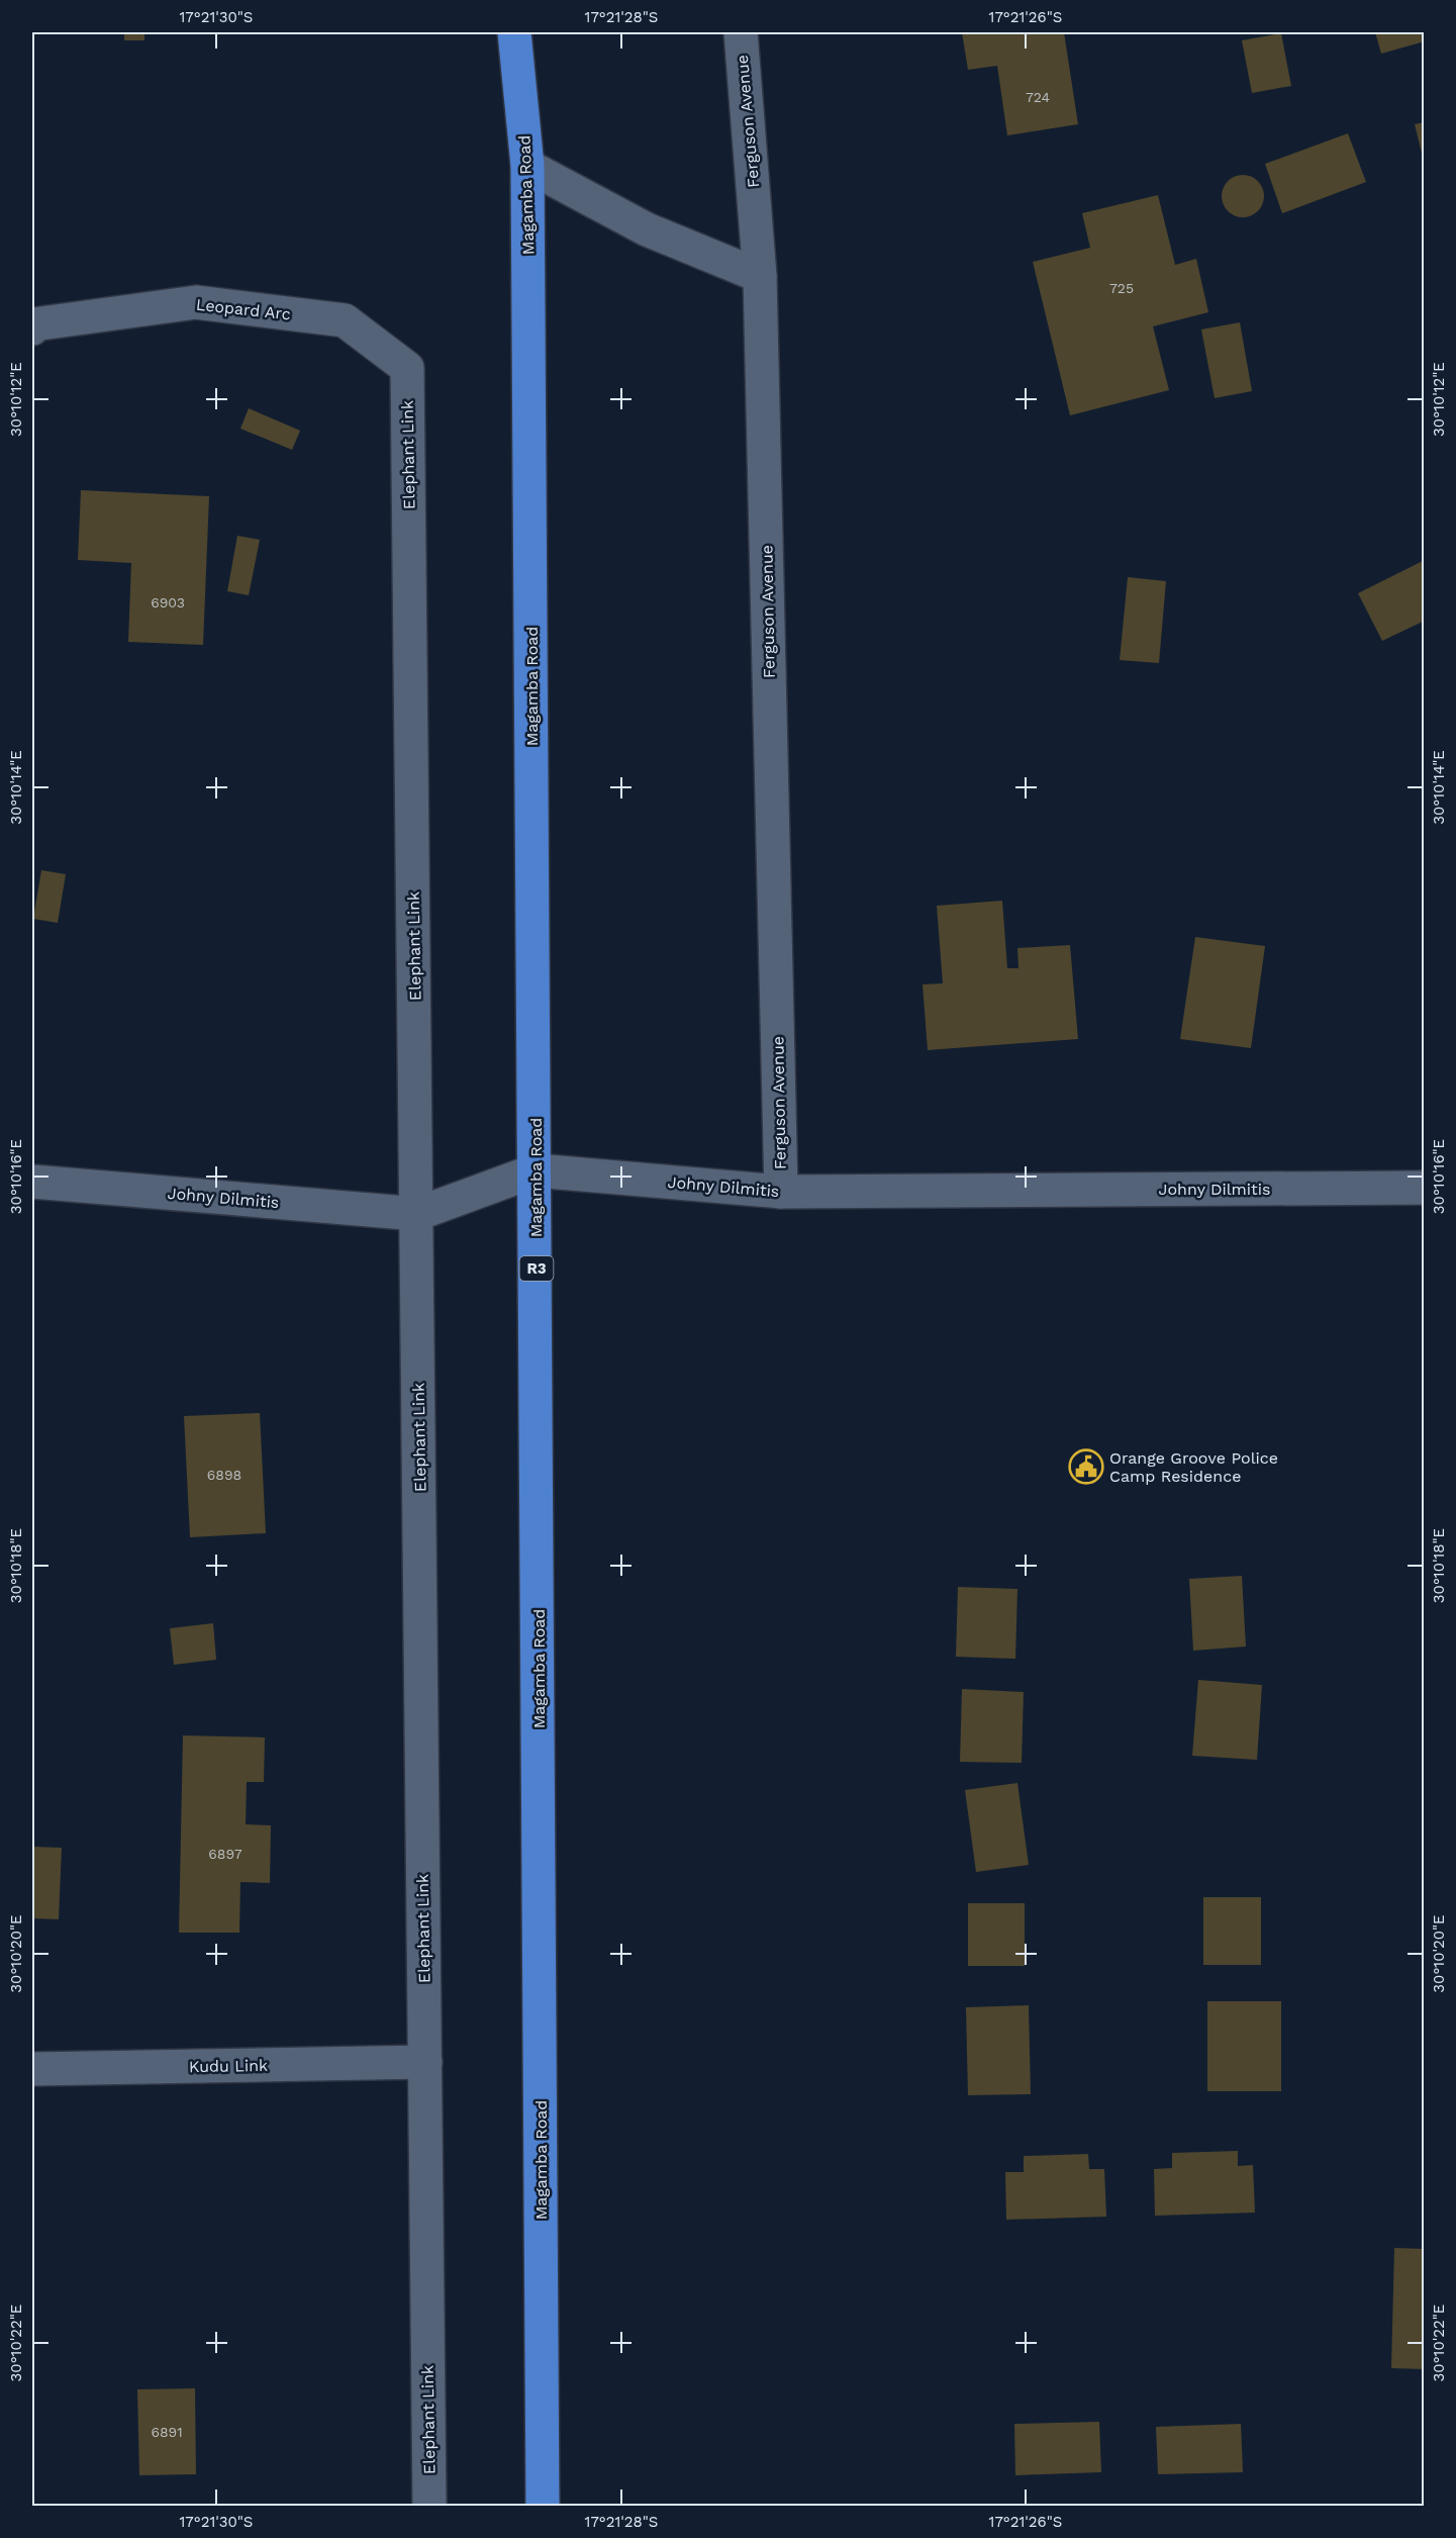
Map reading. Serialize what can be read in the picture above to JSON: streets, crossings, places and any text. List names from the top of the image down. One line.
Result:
{"streets":{"highway":["Magamba Road","R3"],"street":["Ferguson Avenue","Leopard Arc","Elephant Link","Johny Dilmitis","Kudu Link"]},"crossings":[["Ferguson Avenue","Johny Dilmitis"],["Magamba Road","Johny Dilmitis"],["Leopard Arc","Elephant Link"],["Elephant Link","Johny Dilmitis"],["Elephant Link","Kudu Link"]],"places":{"public building":["Orange Groove Police Camp Residence"]},"house_numbers":["724","725","6903","6898","6897","6891"],"coordinates":["17°21'30\"S","17°21'28\"S","17°21'26\"S","30°10'12\"E","30°10'14\"E","30°10'16\"E","30°10'18\"E","30°10'20\"E","30°10'22\"E"]}
